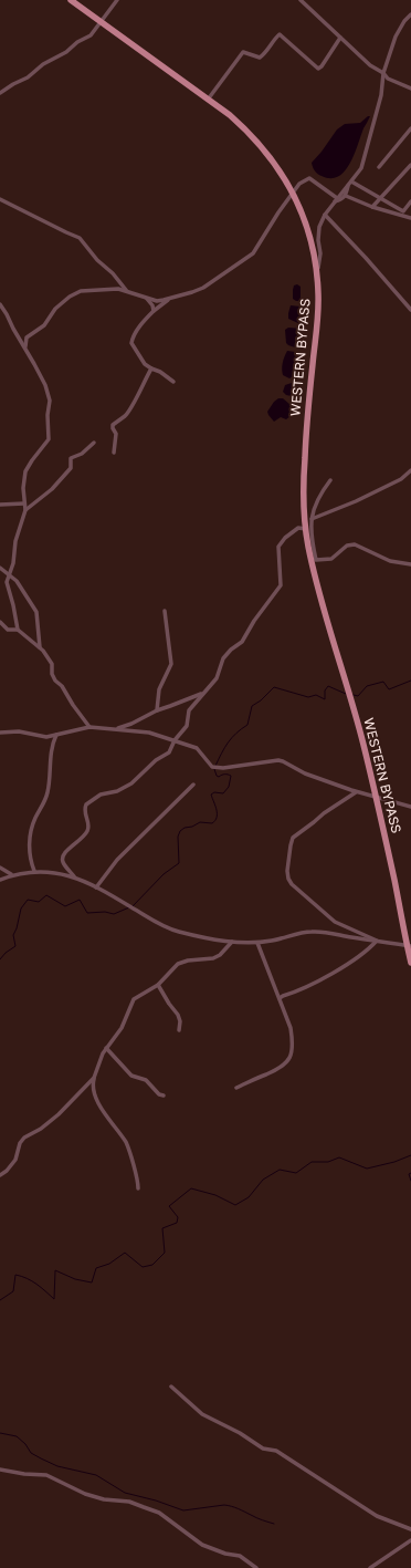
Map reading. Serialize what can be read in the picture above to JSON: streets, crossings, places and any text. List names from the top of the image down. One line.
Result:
{"streets":{"main road":["WESTERN BYPASS"]}}
